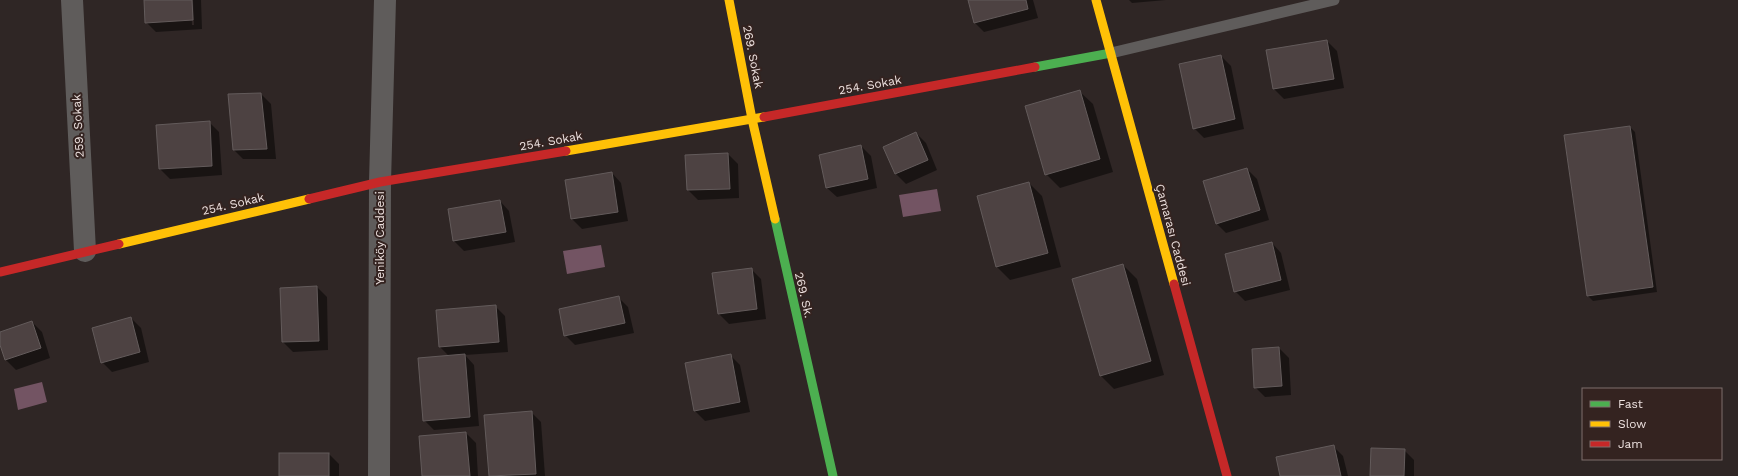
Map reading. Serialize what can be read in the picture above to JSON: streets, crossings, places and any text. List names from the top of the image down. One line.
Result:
{"streets":{"street":["269. Sokak","254. Sokak","259. Sokak","Çamarası Caddesi","Yeniköy Caddesi","269. Sk."]},"crossings":[["269. Sokak","254. Sokak"],["269. Sokak","269. Sk."],["254. Sokak","259. Sokak"],["254. Sokak","Çamarası Caddesi"],["254. Sokak","Yeniköy Caddesi"],["254. Sokak","269. Sk."]],"legend":["Fast","Slow","Jam"]}
